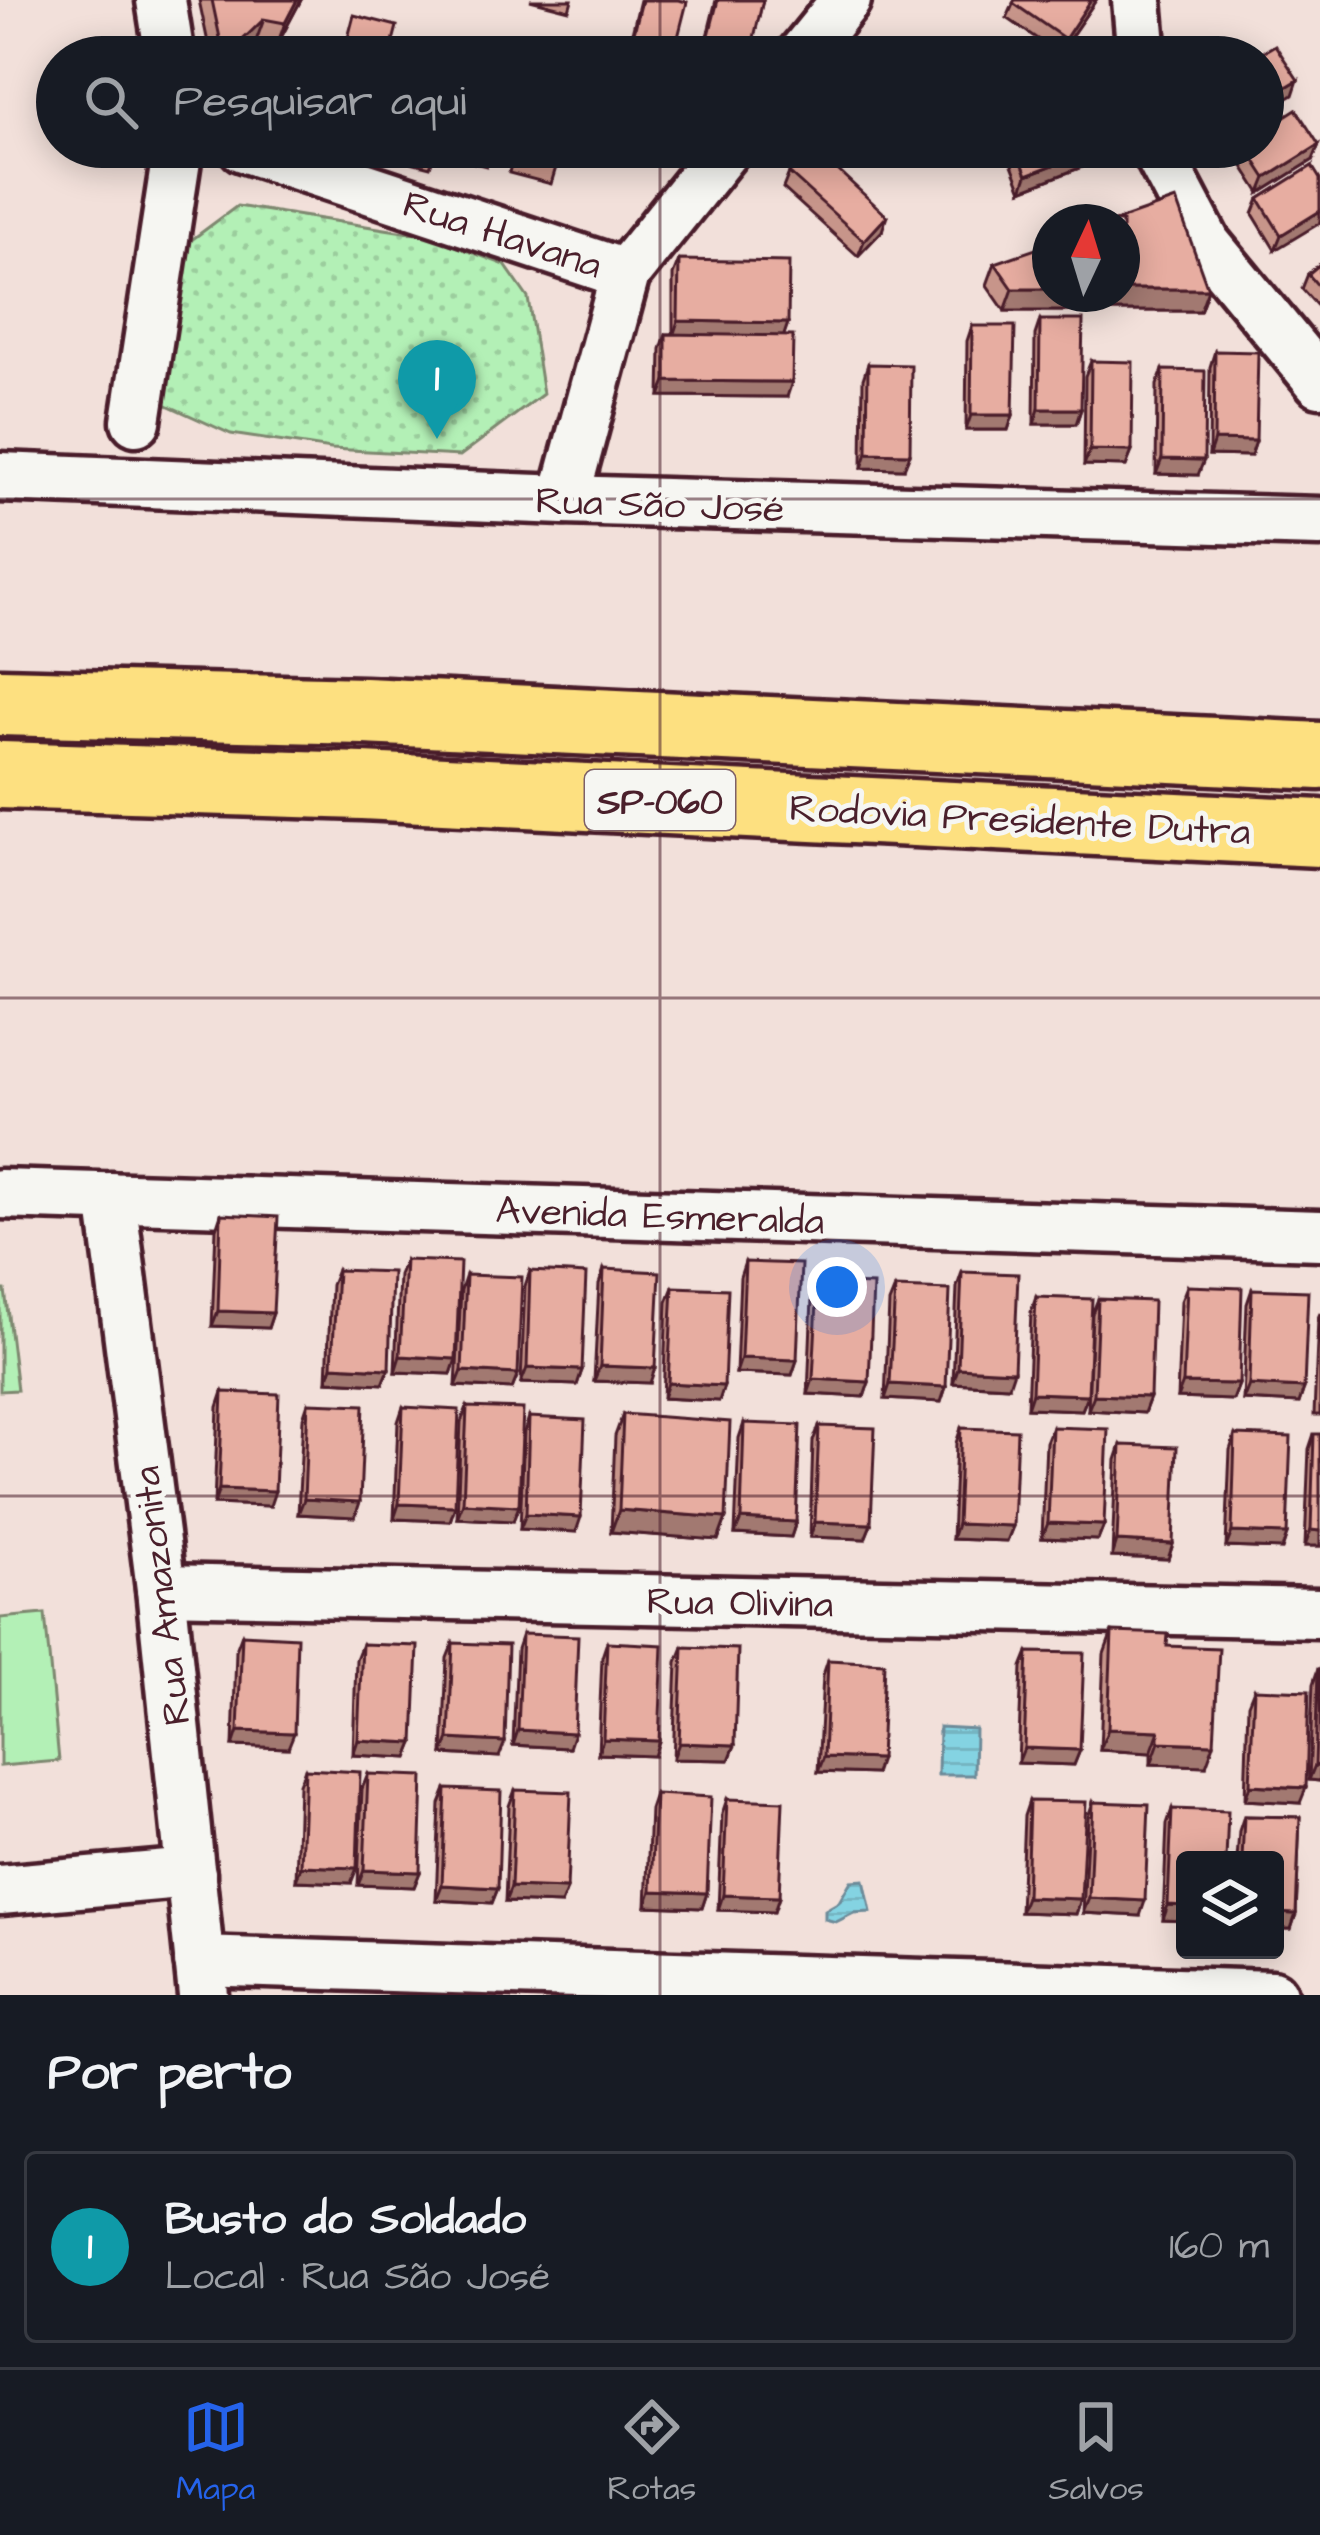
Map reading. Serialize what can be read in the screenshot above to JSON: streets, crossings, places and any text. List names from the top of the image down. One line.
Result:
{"streets":{"highway":["SP-060","Rodovia Presidente Dutra"],"street":["Rua Havana","Rua São José","Avenida Esmeralda","Rua Amazonita","Rua Olivina"]},"crossings":[["Avenida Esmeralda","Rua Amazonita"],["Rua Amazonita","Rua Olivina"]],"north":"top","page":{"search":"Pesquisar aqui","pins":"1","heading":"Por perto","list":[{"mark":"1","name":"Busto do Soldado","note":"Local · Rua São José","value":"160 m"}],"nav":["Mapa","Rotas","Salvos"]}}
